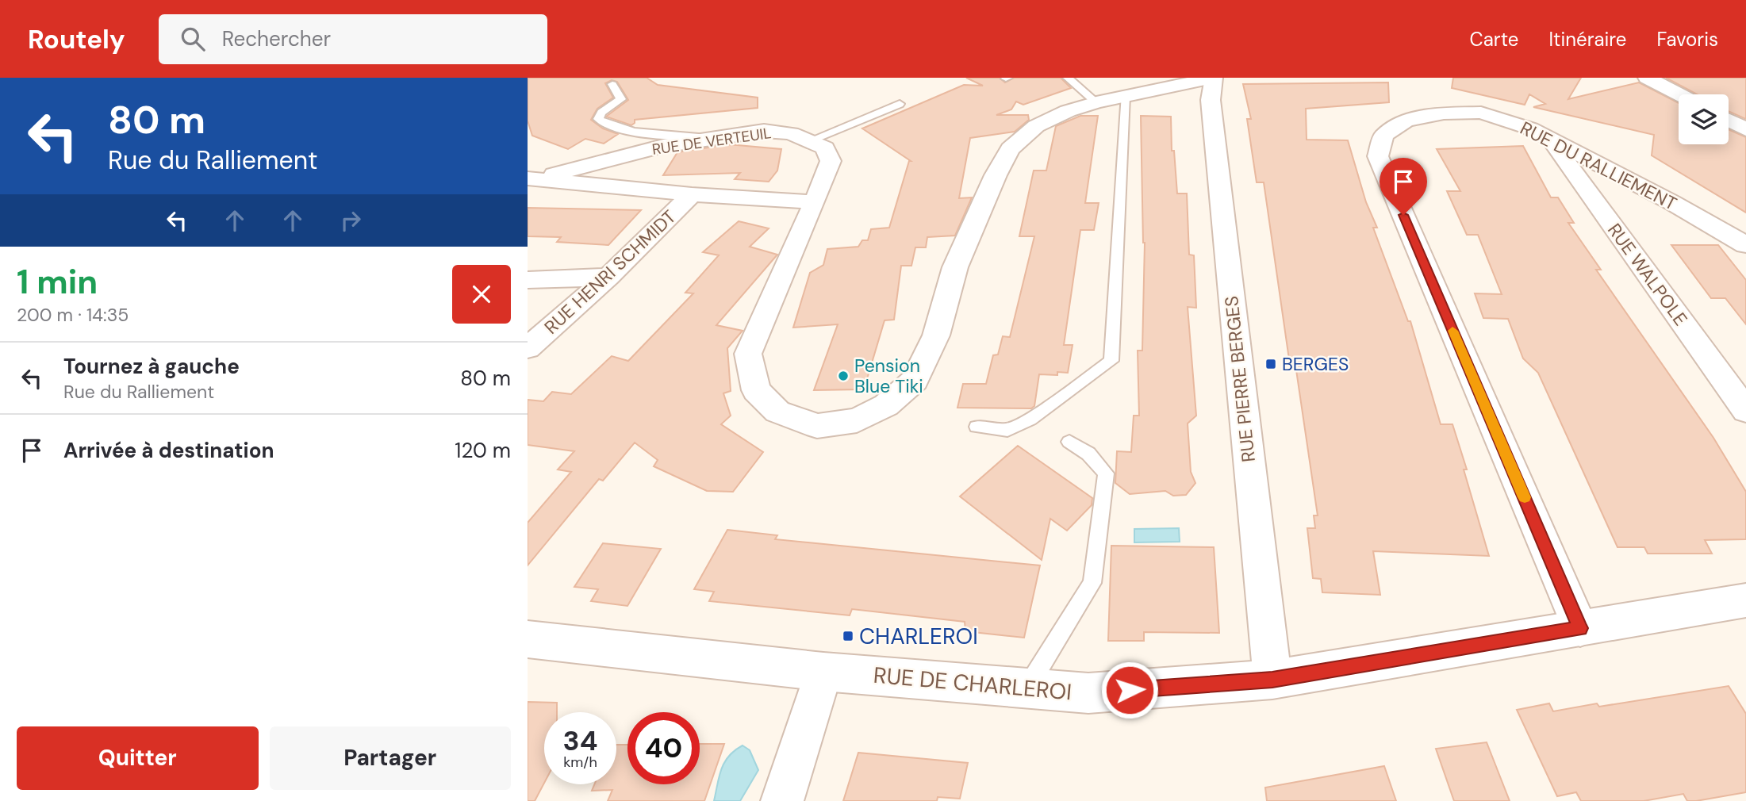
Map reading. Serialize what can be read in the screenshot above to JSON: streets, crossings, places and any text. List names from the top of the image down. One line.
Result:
{"streets":{"street":["RUE DE VERTEUIL","RUE DU RALLIEMENT","RUE HENRI SCHMIDT","RUE WALPOLE","RUE PIERRE BERGES","RUE DE CHARLEROI"]},"crossings":[["RUE DE VERTEUIL","RUE HENRI SCHMIDT"],["RUE DE VERTEUIL","RUE PIERRE BERGES"],["RUE DU RALLIEMENT","RUE WALPOLE"],["RUE DU RALLIEMENT","RUE DE CHARLEROI"],["RUE PIERRE BERGES","RUE DE CHARLEROI"]],"places":{"transit":["BERGES","CHARLEROI"],"other":["Pension Blue Tiki"]},"page":{"header":"Routely","search":"Rechercher","nav":["Carte","Itinéraire","Favoris"],"turn":["80 m","Rue du Ralliement"],"heading":["1 min","200 m · 14:35"],"list":[{"name":"Tournez à gauche","note":"Rue du Ralliement","value":"80 m"},{"name":"Arrivée à destination","value":"120 m"}],"speed":"34 km/h","limit":"40","buttons":["Quitter","Partager"]}}
